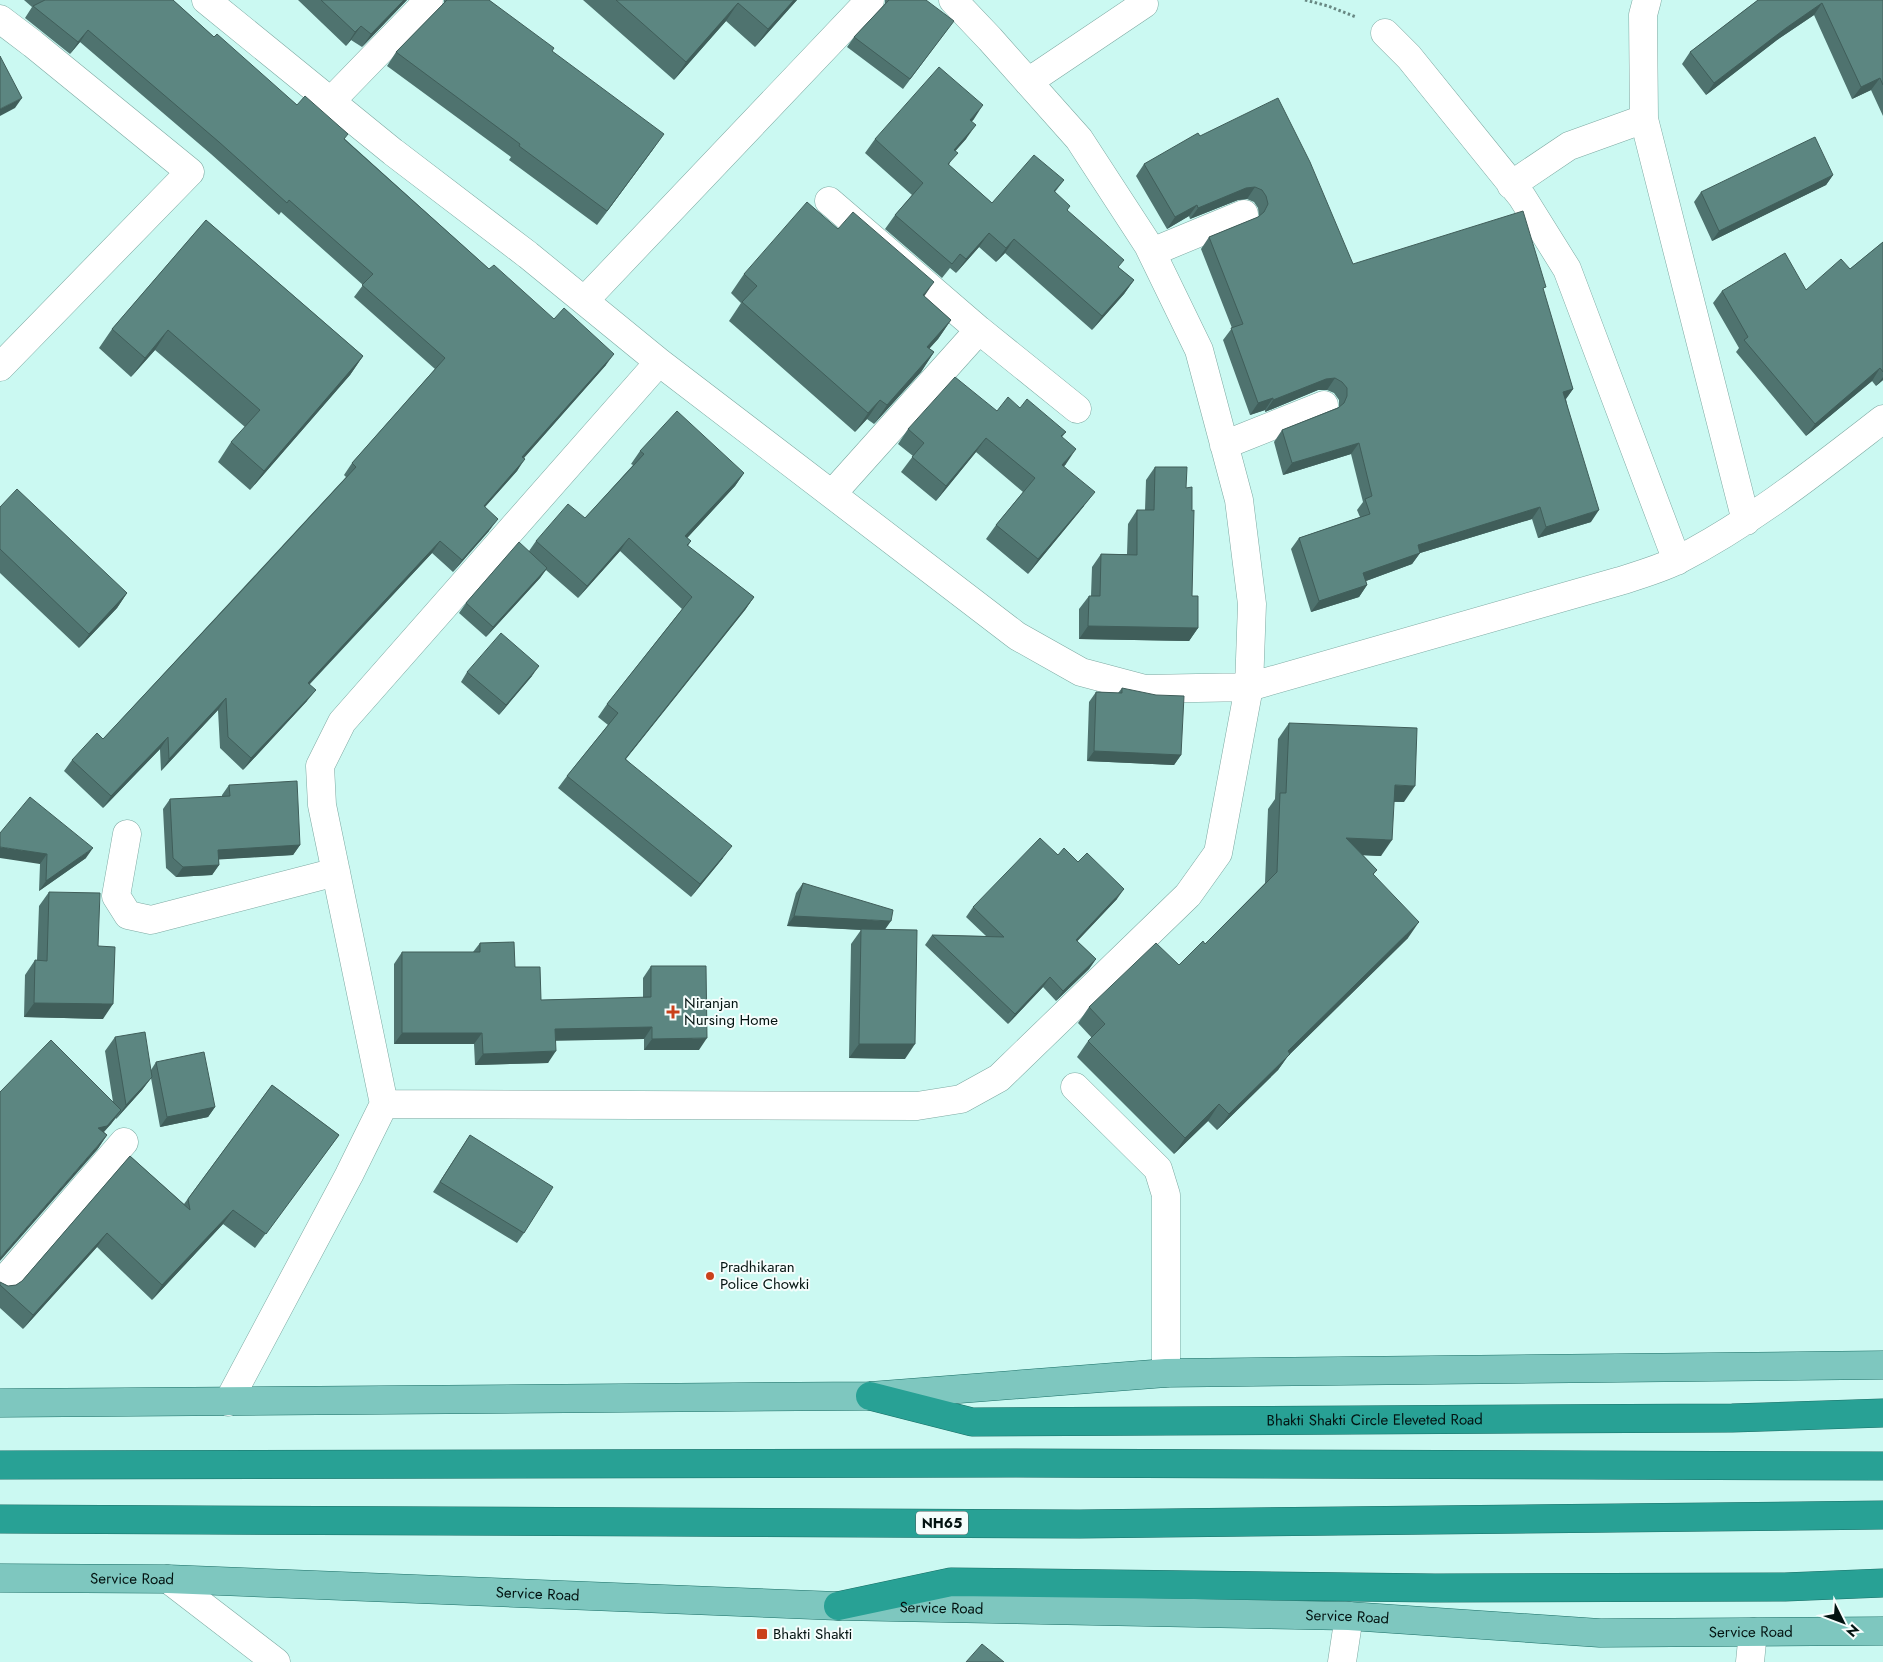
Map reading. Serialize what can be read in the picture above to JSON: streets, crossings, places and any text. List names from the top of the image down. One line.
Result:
{"streets":{"highway":["Bhakti Shakti Circle Eleveted Road","NH65"],"main road":["Service Road"]},"places":{"health":["Niranjan Nursing Home"],"other":["Pradhikaran Police Chowki"],"transit":["Bhakti Shakti"]},"north":"bottom right"}
